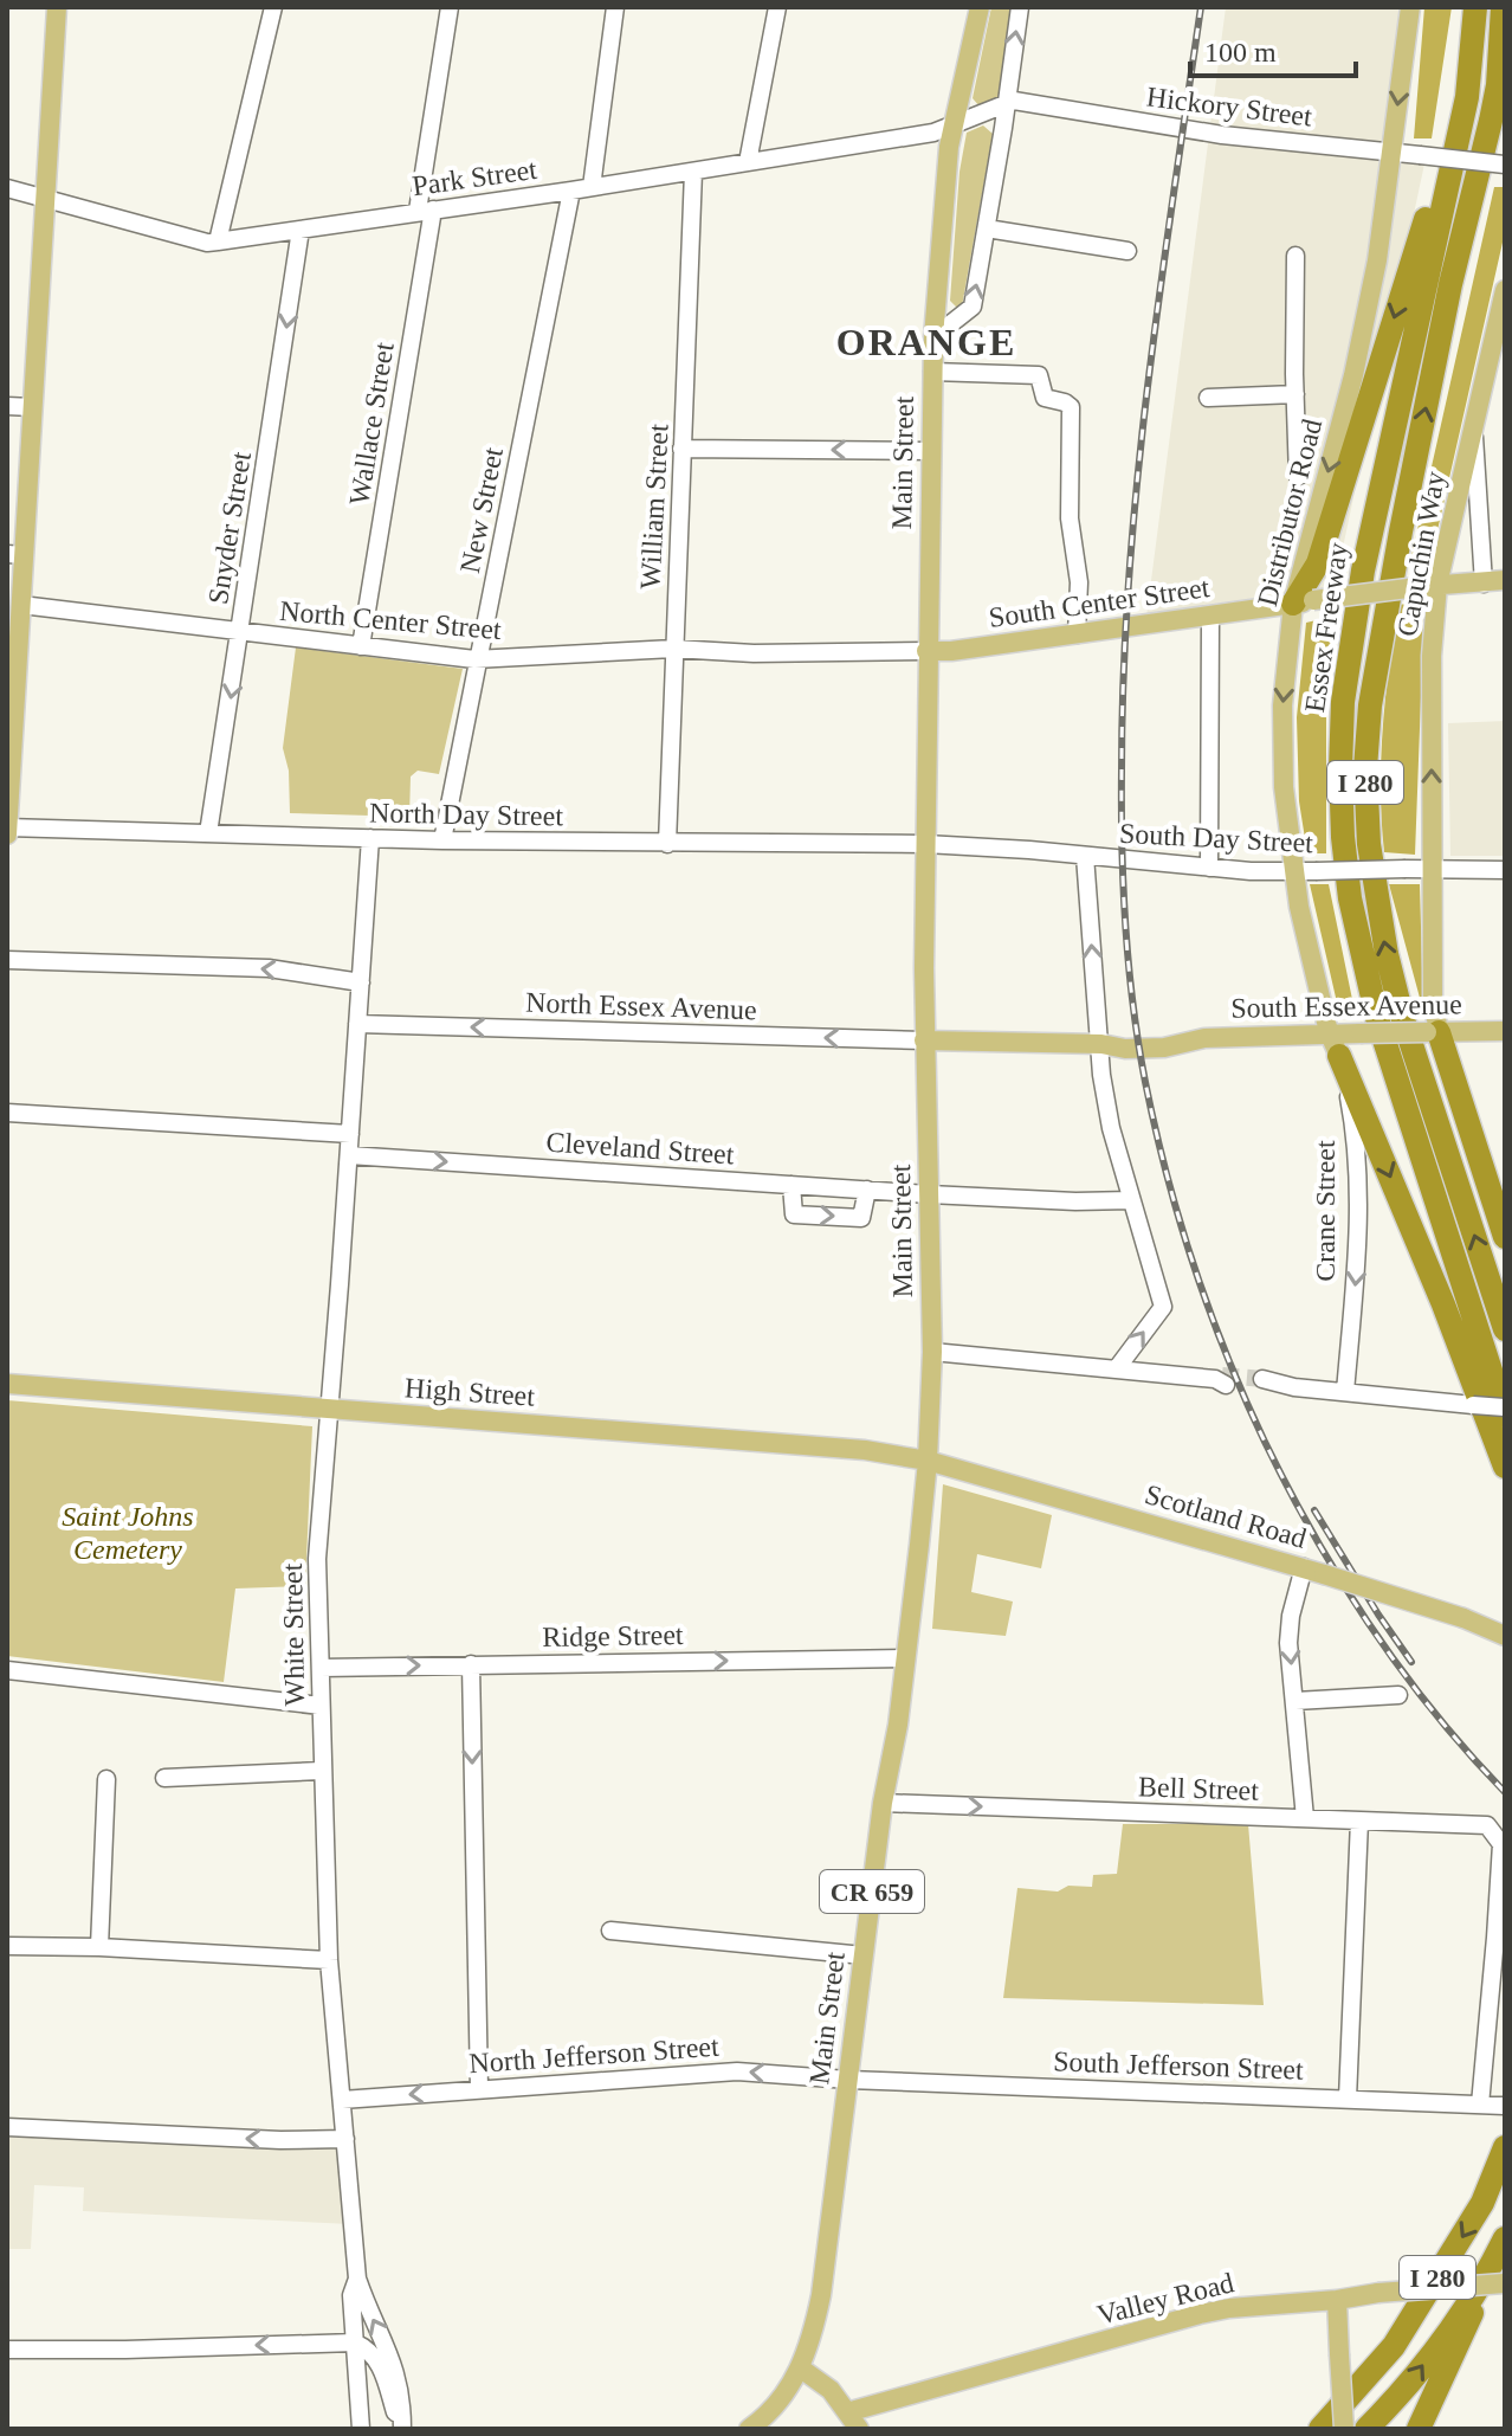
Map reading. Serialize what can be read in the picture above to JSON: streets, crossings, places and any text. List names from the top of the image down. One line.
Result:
{"streets":{"highway":["Essex Freeway","I 280"],"main road":["Main Street","Distributor Road","Capuchin Way","South Center Street","South Essex Avenue","Crane Street","High Street","Scotland Road","CR 659","Valley Road"],"street":["Hickory Street","Park Street","Wallace Street","William Street","New Street","Snyder Street","North Center Street","North Day Street","South Day Street","North Essex Avenue","Cleveland Street","White Street","Ridge Street","Bell Street","North Jefferson Street","South Jefferson Street"]},"crossings":[["Hickory Street","Park Street"],["Hickory Street","Main Street"],["Hickory Street","Distributor Road"],["Park Street","Wallace Street"],["Park Street","Main Street"],["Park Street","William Street"],["Park Street","New Street"],["Park Street","Snyder Street"],["Wallace Street","North Center Street"],["Main Street","South Center Street"],["Main Street","North Center Street"],["Main Street","North Day Street"],["Main Street","South Day Street"],["Main Street","North Essex Avenue"],["Main Street","South Essex Avenue"],["Main Street","Cleveland Street"],["Main Street","High Street"],["Main Street","Scotland Road"],["Main Street","Ridge Street"],["Main Street","Bell Street"],["Main Street","North Jefferson Street"],["Main Street","South Jefferson Street"],["William Street","North Center Street"],["William Street","North Day Street"],["New Street","North Center Street"],["New Street","North Day Street"],["Distributor Road","South Center Street"],["Distributor Road","South Day Street"],["Distributor Road","South Essex Avenue"],["Distributor Road","Crane Street"],["Snyder Street","North Center Street"],["Snyder Street","North Day Street"],["Capuchin Way","South Center Street"],["Capuchin Way","South Day Street"],["Capuchin Way","South Essex Avenue"],["South Center Street","North Center Street"],["I 280","Valley Road"],["North Day Street","South Day Street"],["North Day Street","White Street"],["North Essex Avenue","South Essex Avenue"],["North Essex Avenue","White Street"],["South Essex Avenue","Crane Street"],["Cleveland Street","White Street"],["High Street","Scotland Road"],["High Street","White Street"],["White Street","Ridge Street"],["White Street","North Jefferson Street"],["Bell Street","South Jefferson Street"],["North Jefferson Street","South Jefferson Street"]],"one_way":["Distributor Road","Snyder Street","Capuchin Way","North Essex Avenue","Cleveland Street","Crane Street","Ridge Street","Bell Street"],"districts":["ORANGE"],"parks":["Saint Johns Cemetery"],"scale_bar":"100 m"}
